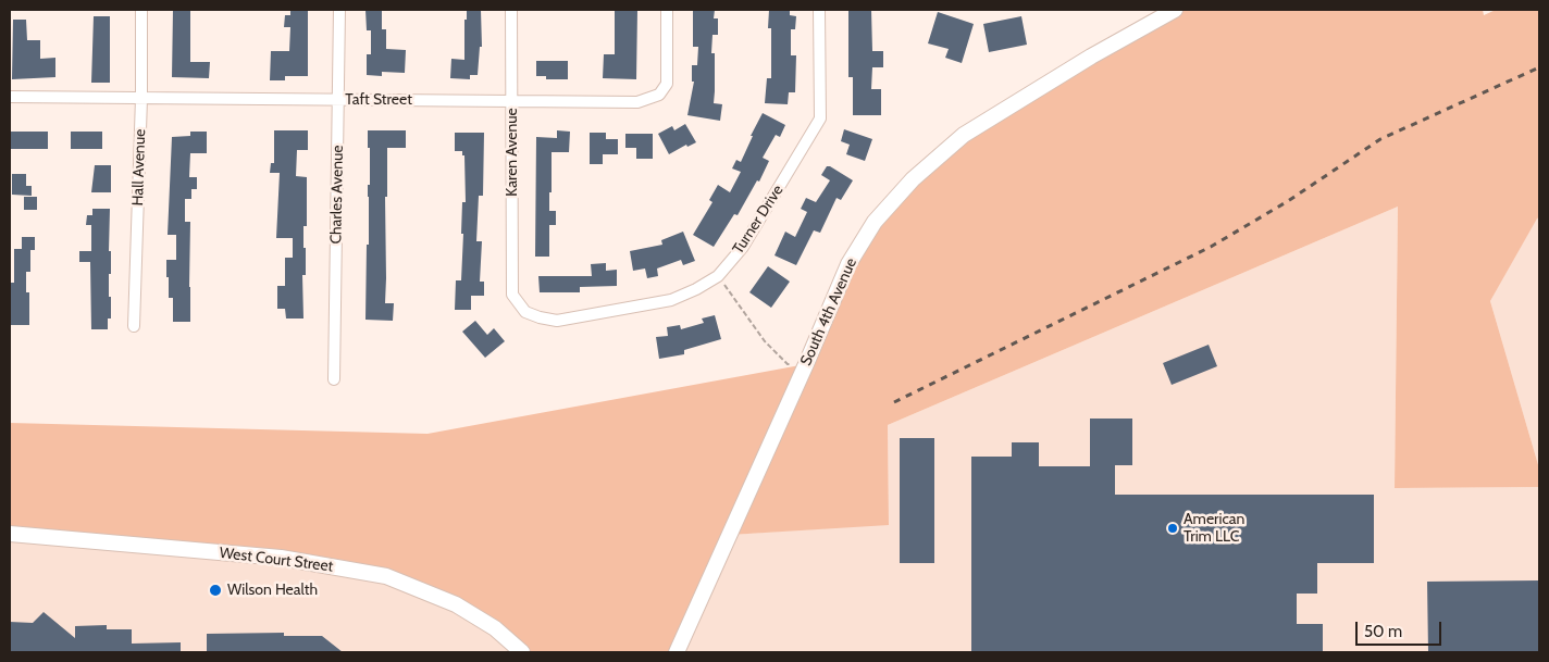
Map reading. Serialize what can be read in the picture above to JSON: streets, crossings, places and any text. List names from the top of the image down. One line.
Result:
{"streets":{"street":["Taft Street","Karen Avenue","Hall Avenue","Charles Avenue","Turner Drive","South 4th Avenue","West Court Street"]},"crossings":[["Taft Street","Karen Avenue"],["Taft Street","Hall Avenue"],["Taft Street","Charles Avenue"],["Karen Avenue","Turner Drive"]],"places":["American Trim LLC","Wilson Health"],"scale_bar":"50 m"}
